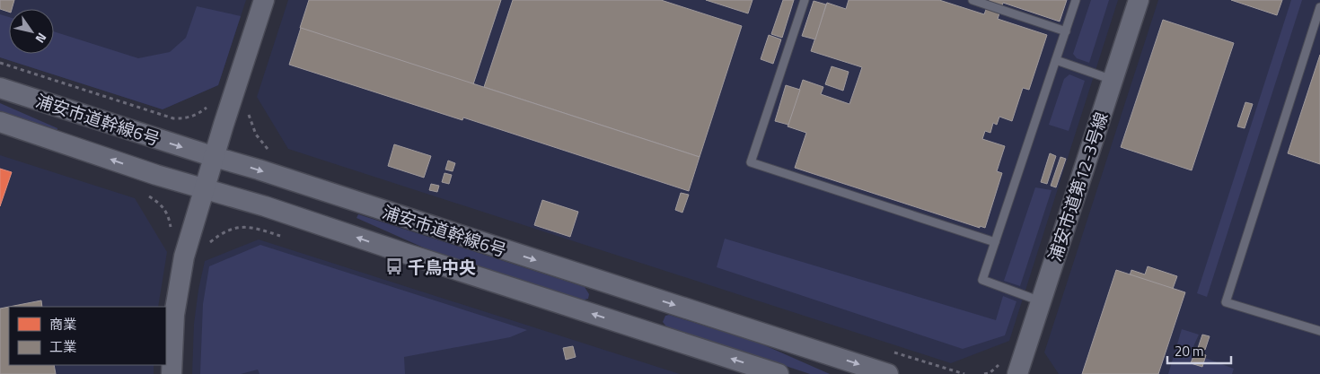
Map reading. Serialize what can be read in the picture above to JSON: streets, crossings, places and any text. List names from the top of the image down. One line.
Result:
{"streets":{"street":["浦安市道幹線6号","浦安市道第12-3号線"]},"places":{"bus stop":["千鳥中央"]},"legend":["商業","工業"],"scale_bar":"20 m","north":"bottom right"}
